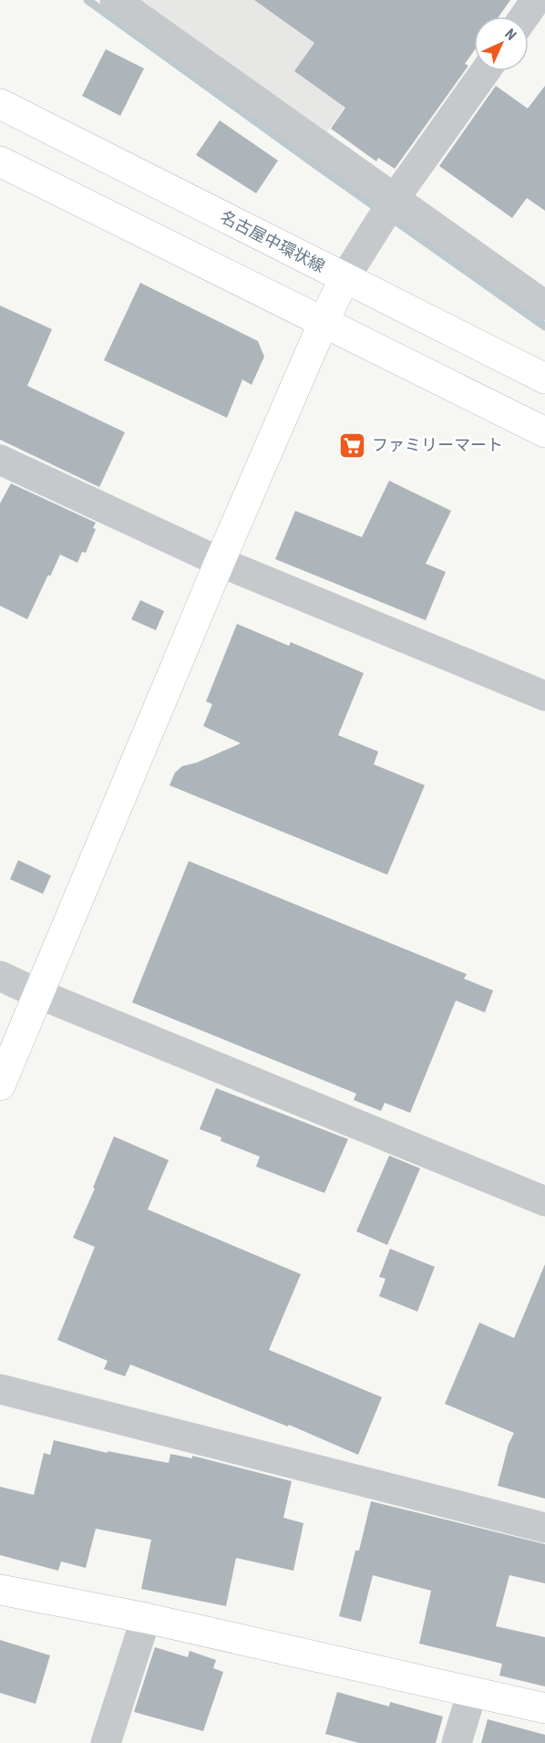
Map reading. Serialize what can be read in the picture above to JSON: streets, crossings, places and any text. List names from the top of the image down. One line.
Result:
{"streets":{"street":["名古屋中環状線"]},"places":{"supermarket":["ファミリーマート"]},"north":"top right"}
